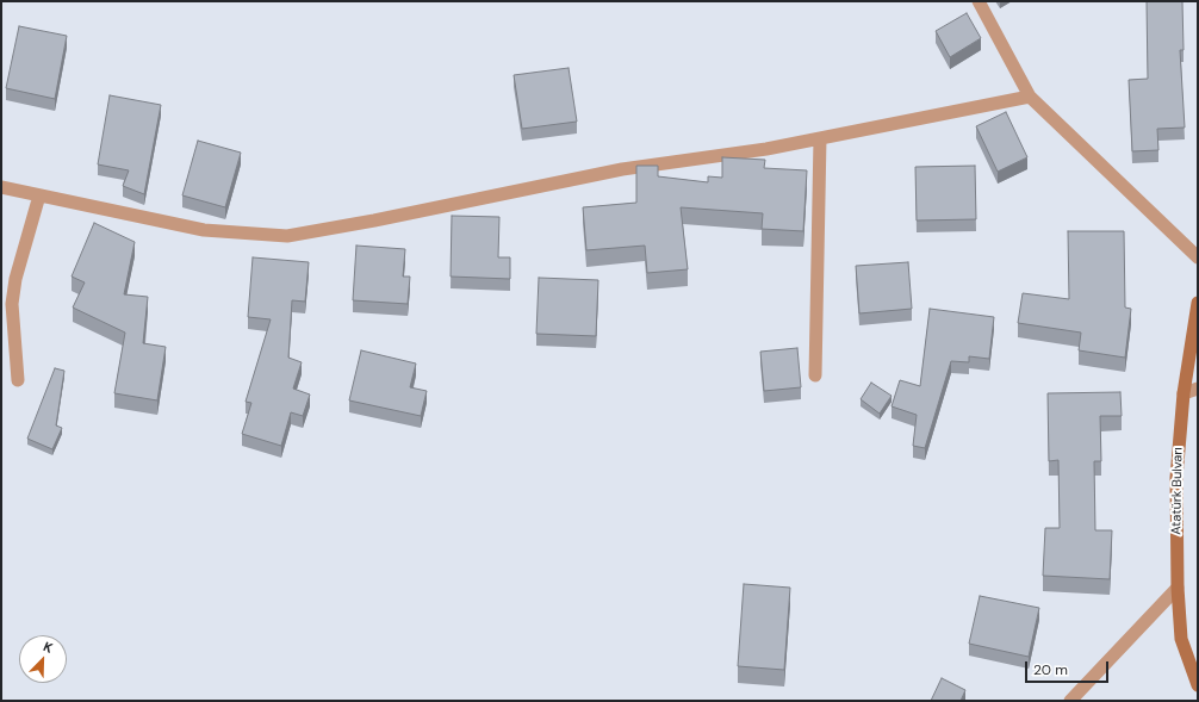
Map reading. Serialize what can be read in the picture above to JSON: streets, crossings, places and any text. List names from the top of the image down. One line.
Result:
{"streets":{"main road":["Atatürk Bulvarı"]},"scale_bar":"20 m","north":"top right"}
